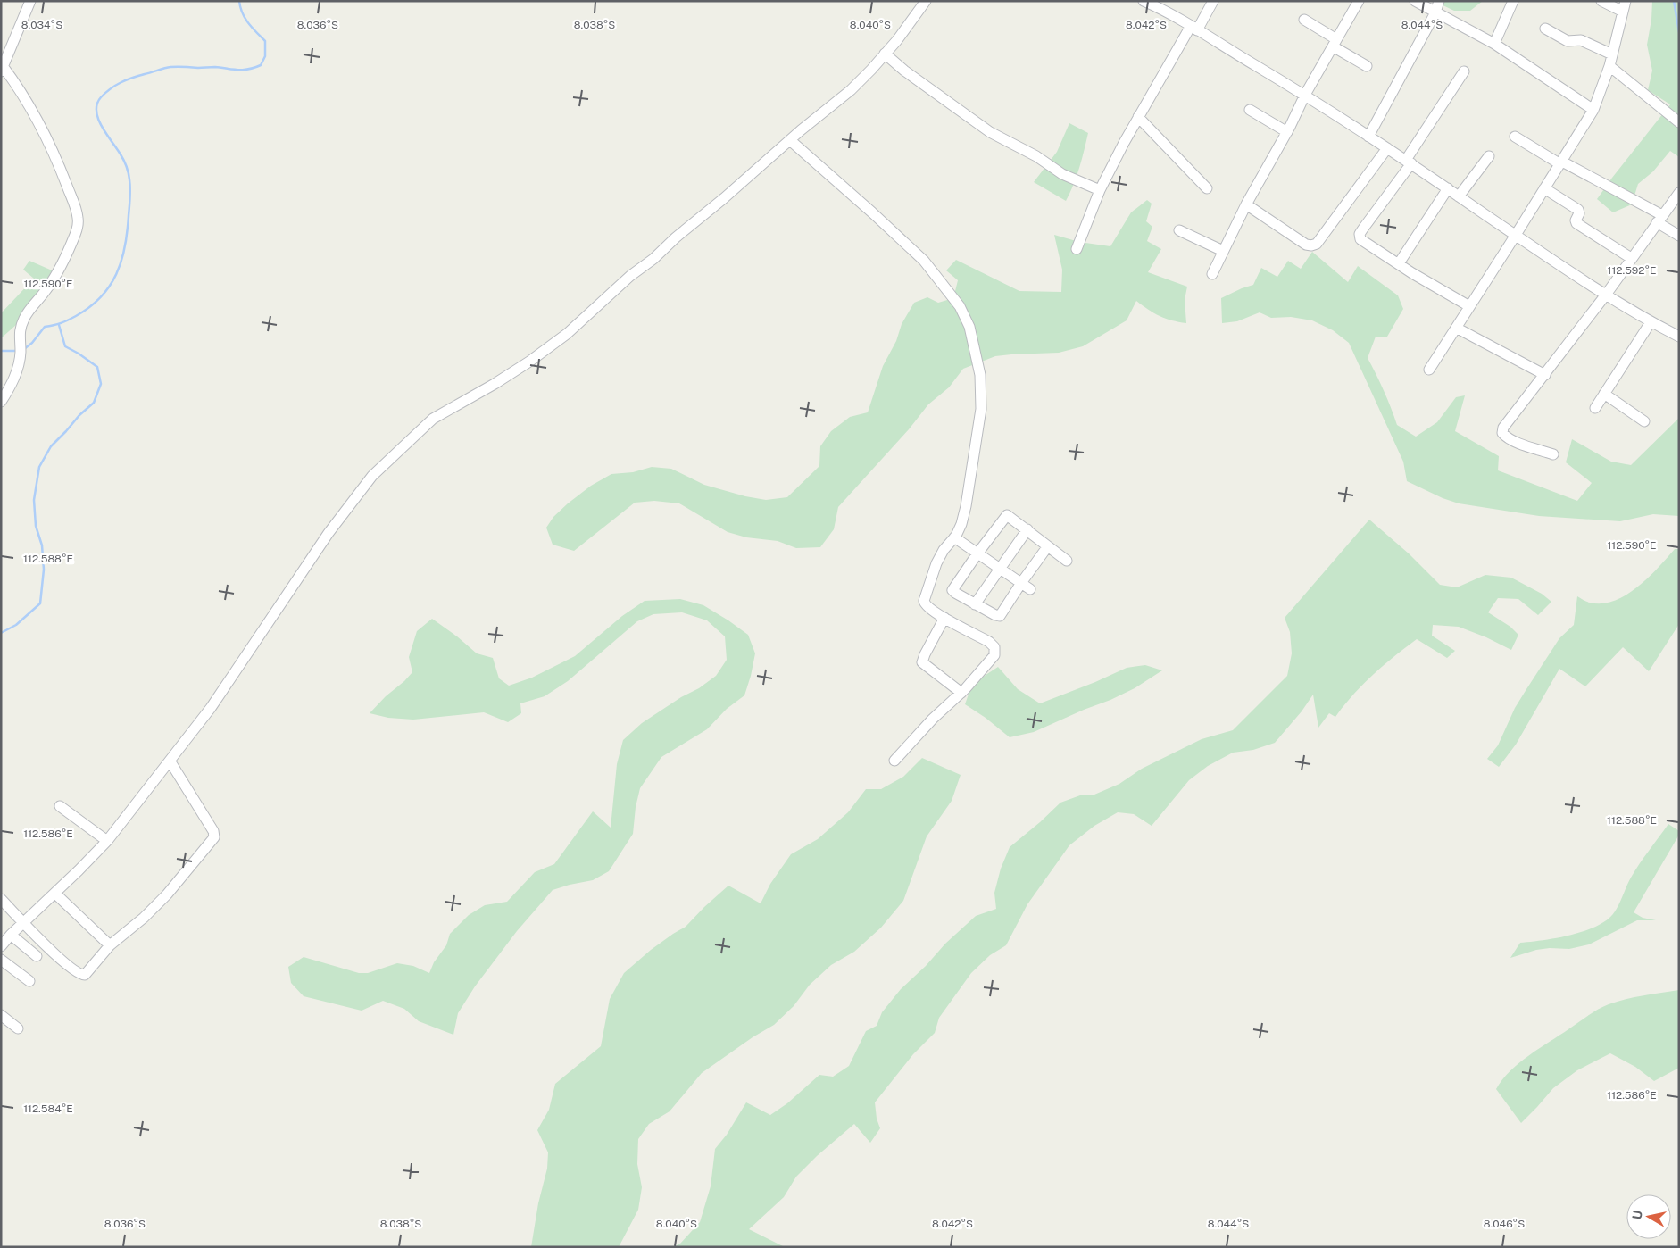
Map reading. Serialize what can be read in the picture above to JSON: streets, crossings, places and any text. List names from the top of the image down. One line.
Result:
{"north":"left","coordinates":["8.034°S","8.036°S","8.038°S","8.040°S","8.042°S","8.044°S","112.592°E","112.590°E","112.588°E","112.586°E","112.584°E","8.046°S"]}
